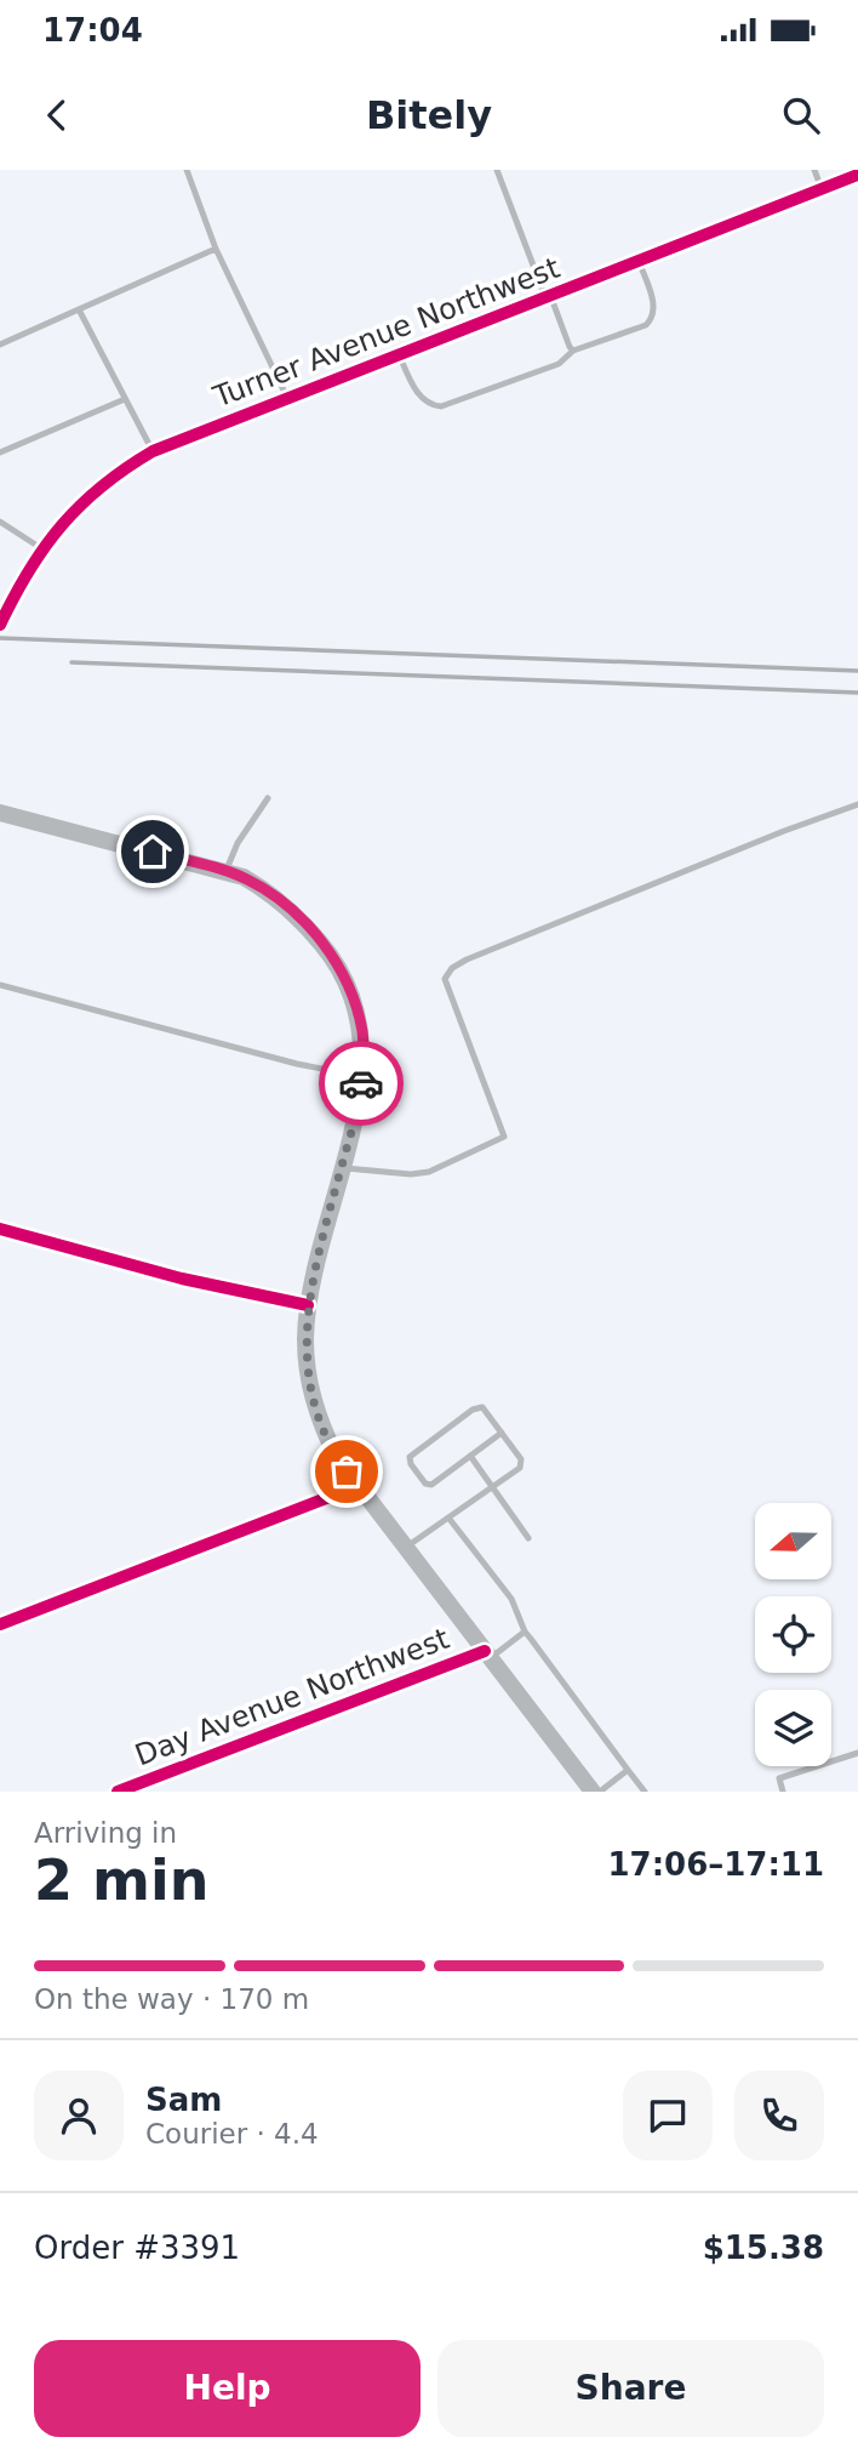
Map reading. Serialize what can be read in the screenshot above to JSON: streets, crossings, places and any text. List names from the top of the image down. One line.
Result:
{"streets":{"street":["Turner Avenue Northwest","Day Avenue Northwest"]},"north":"left","page":{"status":"17:04","header":"Bitely","heading":["2 min","Arriving in","17:06–17:11"],"panel":["Sam","Courier · 4.4","Order #3391","$15.38"],"bar":"On the way · 170 m","buttons":["Help","Share"]}}
